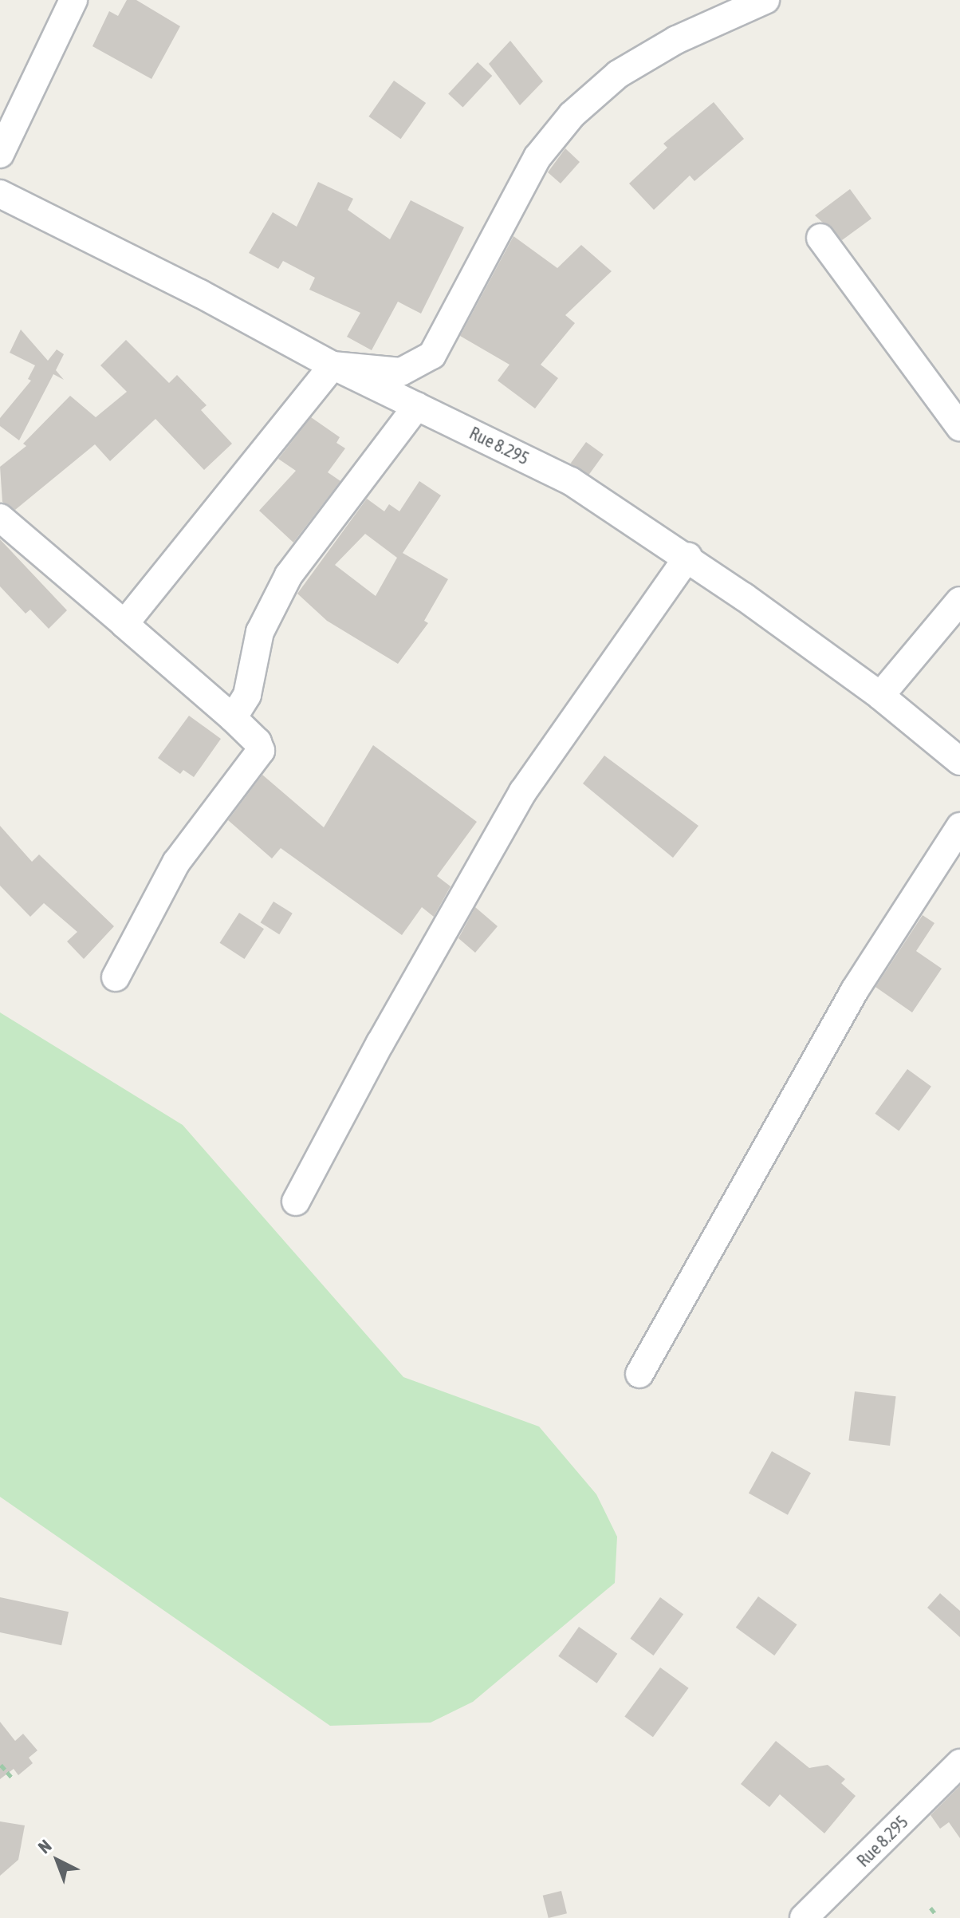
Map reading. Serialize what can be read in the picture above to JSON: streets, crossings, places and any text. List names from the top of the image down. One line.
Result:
{"streets":{"street":["Rue 8.295"]},"north":"top left"}
